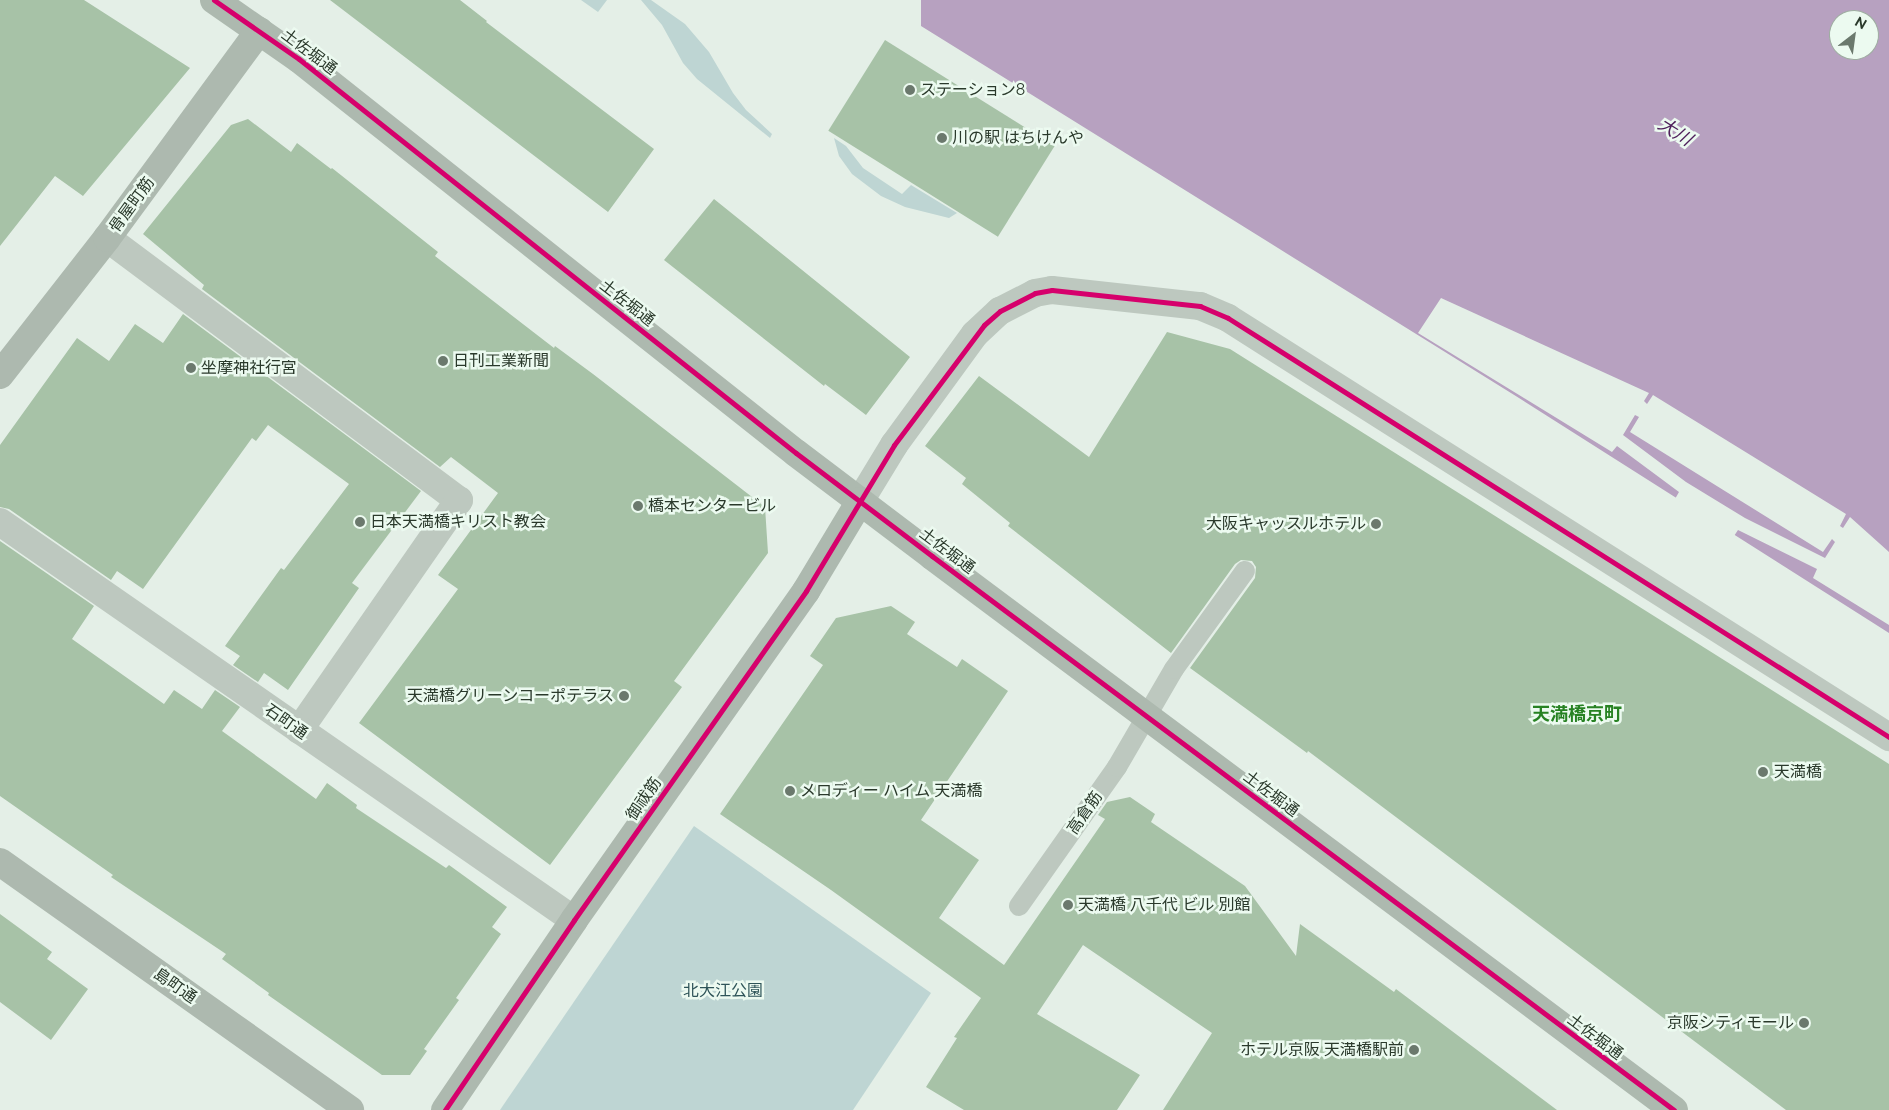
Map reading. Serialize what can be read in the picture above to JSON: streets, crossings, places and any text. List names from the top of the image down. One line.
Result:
{"streets":{"main road":["土佐堀通","骨屋町筋","御祓筋","島町通"],"street":["石町通"],"lane":["高倉筋"]},"crossings":[["土佐堀通","骨屋町筋"],["土佐堀通","御祓筋"],["土佐堀通","高倉筋"],["石町通","御祓筋"]],"districts":["天満橋京町"],"water":["大川"],"parks":["北大江公園"],"places":["ステーション8","川の駅 はちけんや","日刊工業新聞","坐摩神社行宮","橋本センタービル","日本天満橋キリスト教会","大阪キャッスルホテル","天満橋グリーンコーポテラス","天満橋","メロディー ハイム 天満橋","天満橋 八千代 ビル 別館","京阪シティモール","ホテル京阪 天満橋駅前"],"north":"top right"}
